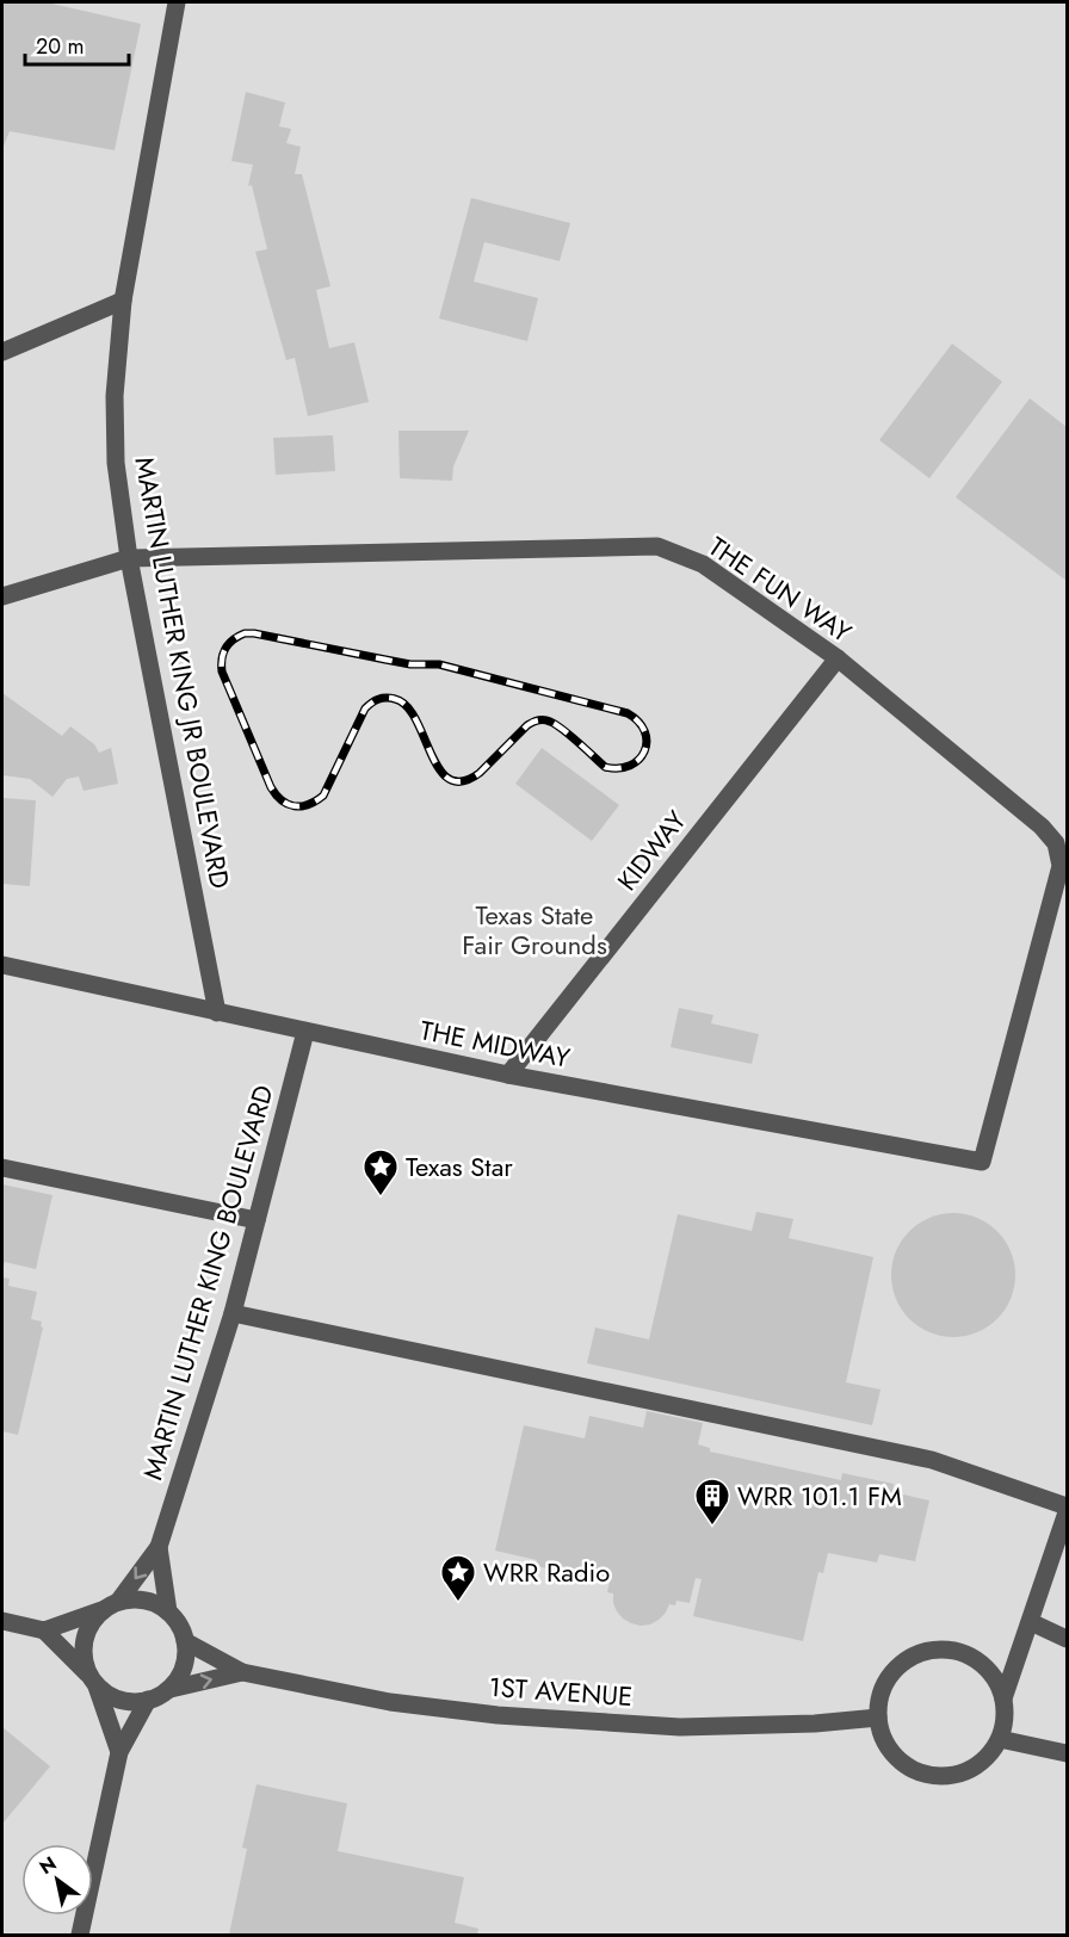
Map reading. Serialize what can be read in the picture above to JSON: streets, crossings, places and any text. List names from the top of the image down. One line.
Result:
{"streets":{"street":["THE FUN WAY","MARTIN LUTHER KING JR BOULEVARD","KIDWAY","THE MIDWAY","MARTIN LUTHER KING BOULEVARD","1ST AVENUE"]},"crossings":[["THE FUN WAY","MARTIN LUTHER KING JR BOULEVARD"],["THE FUN WAY","KIDWAY"],["THE FUN WAY","THE MIDWAY"],["MARTIN LUTHER KING JR BOULEVARD","THE MIDWAY"],["KIDWAY","THE MIDWAY"],["THE MIDWAY","MARTIN LUTHER KING BOULEVARD"],["MARTIN LUTHER KING BOULEVARD","1ST AVENUE"]],"parks":["Texas State Fair Grounds"],"places":{"place":["Texas Star","WRR Radio"],"building":["WRR 101.1 FM"]},"scale_bar":"20 m","north":"top left"}
